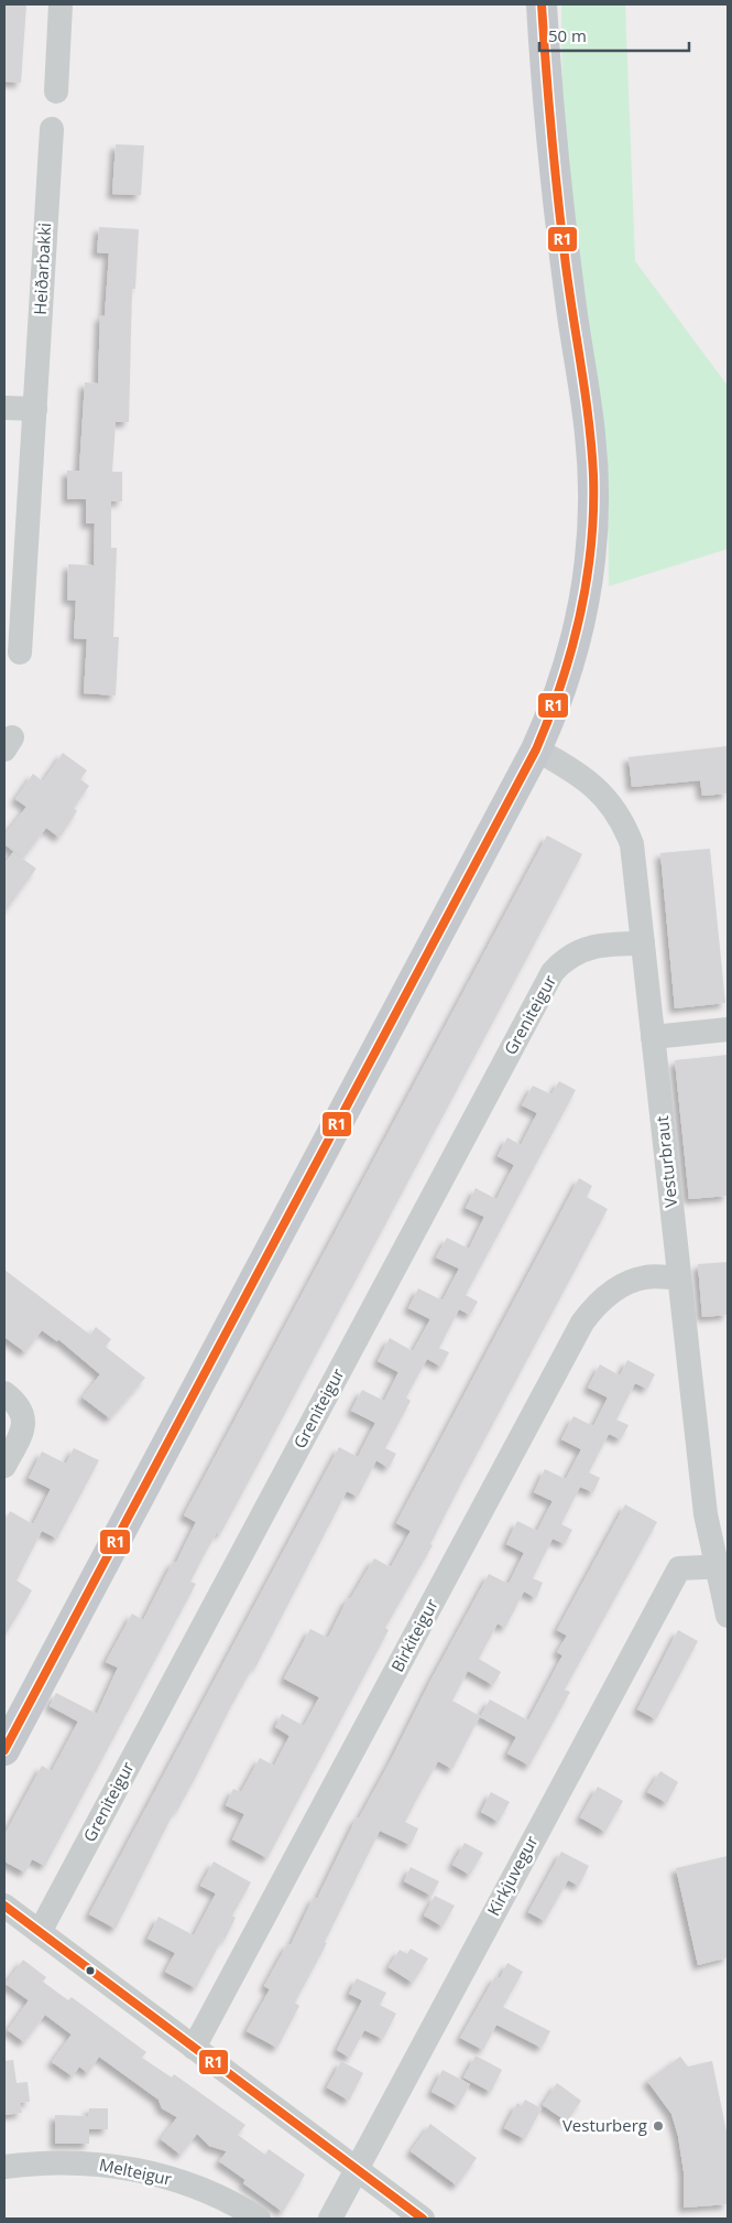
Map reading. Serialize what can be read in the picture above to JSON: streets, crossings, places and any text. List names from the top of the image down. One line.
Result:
{"streets":{"street":["Heiðarbakki","Greniteigur","Vesturbraut","Birkiteigur","Kirkjuvegur","Melteigur"]},"crossings":[["Greniteigur","Vesturbraut"],["Vesturbraut","Birkiteigur"],["Vesturbraut","Kirkjuvegur"]],"places":["Vesturberg"],"lines":["transit line R1"],"scale_bar":"50 m"}
